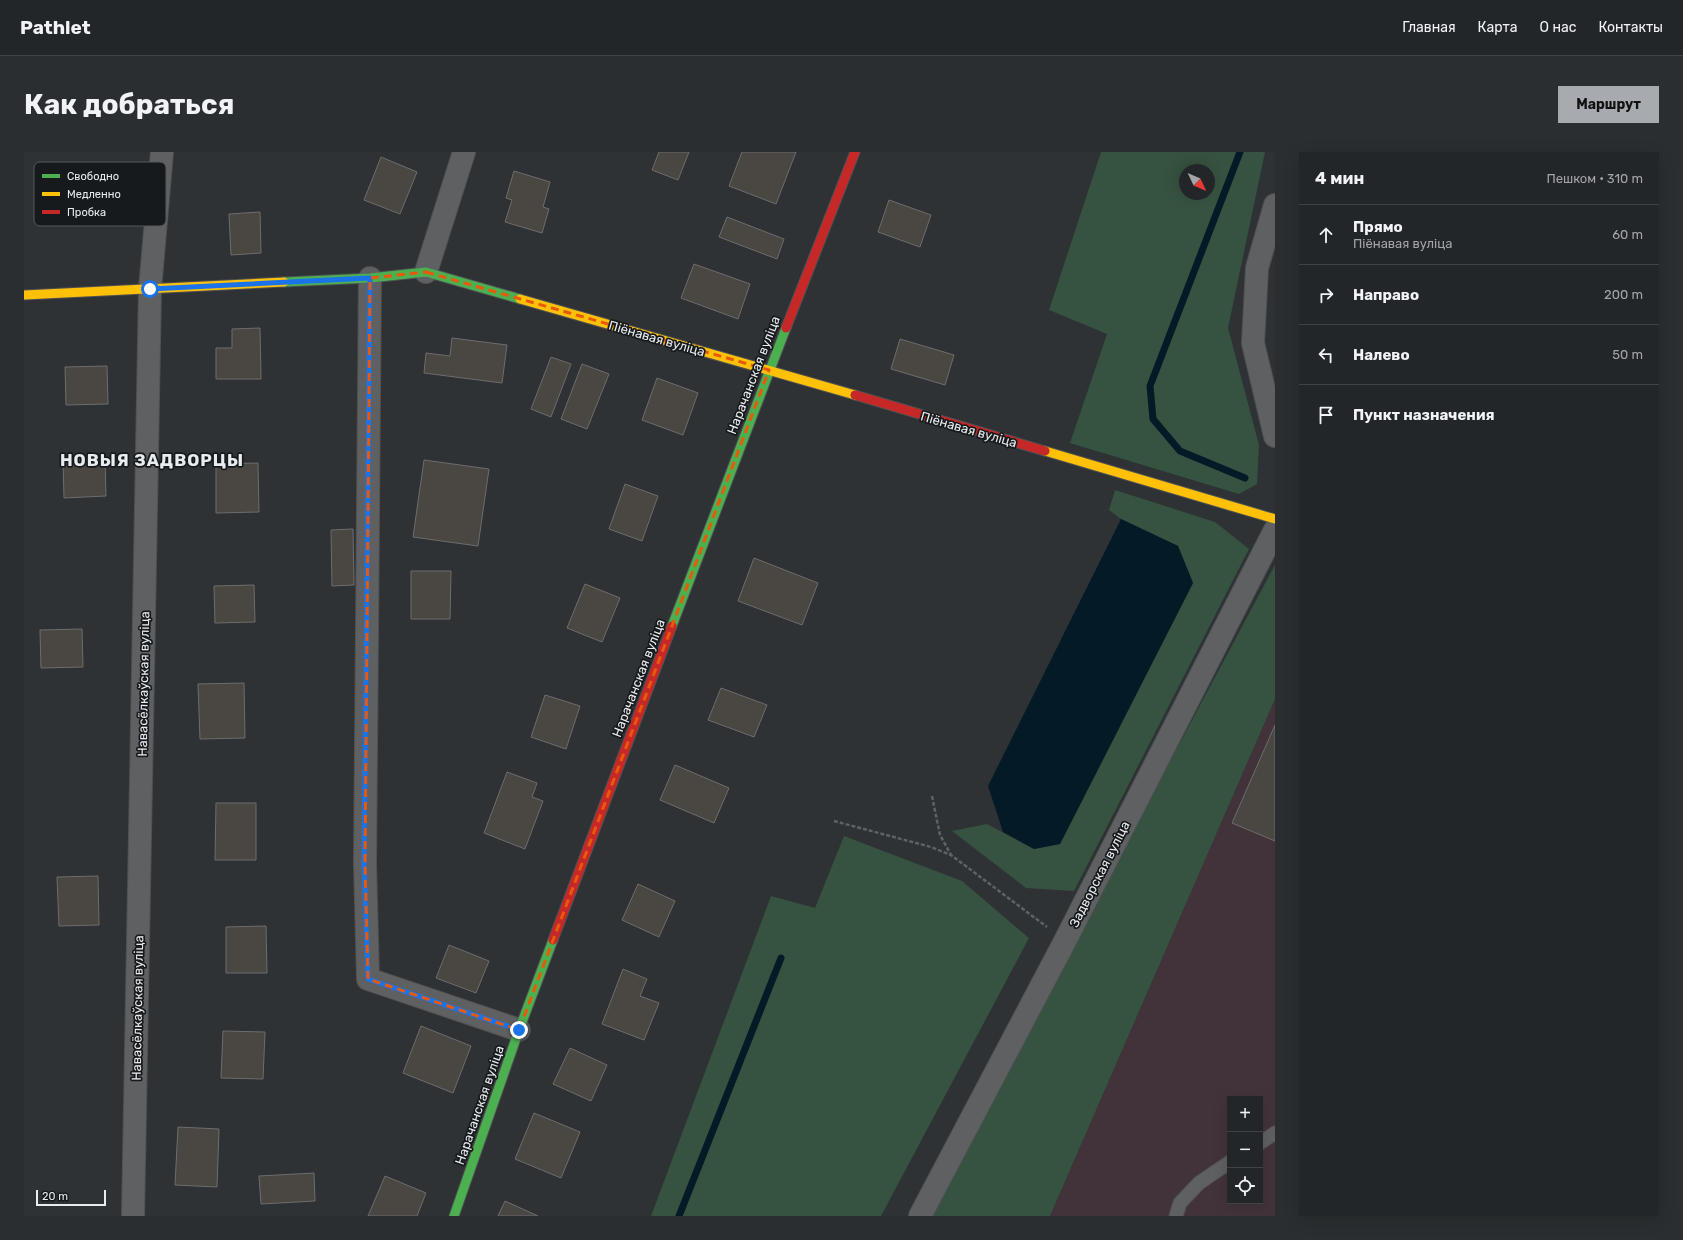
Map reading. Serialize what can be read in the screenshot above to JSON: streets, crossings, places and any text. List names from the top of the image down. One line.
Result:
{"streets":{"street":["Піёнавая вуліца","Нарачанская вуліца","Навасёлкаўская вуліца","Задворская вуліца"]},"crossings":[["Піёнавая вуліца","Нарачанская вуліца"],["Піёнавая вуліца","Навасёлкаўская вуліца"]],"districts":["НОВЫЯ ЗАДВОРЦЫ"],"legend":["Свободно","Медленно","Пробка"],"scale_bar":"20 m","north":"bottom right","page":{"header":"Pathlet","nav":["Главная","Карта","О нас","Контакты"],"buttons":"Маршрут","title":"Как добраться","heading":["4 мин","Пешком · 310 m"],"list":[["Прямо","Піёнавая вуліца","60 m"],["Направо","200 m"],["Налево","50 m"],"Пункт назначения"],"map_buttons":["+","−"],"scale":"20 m"}}
